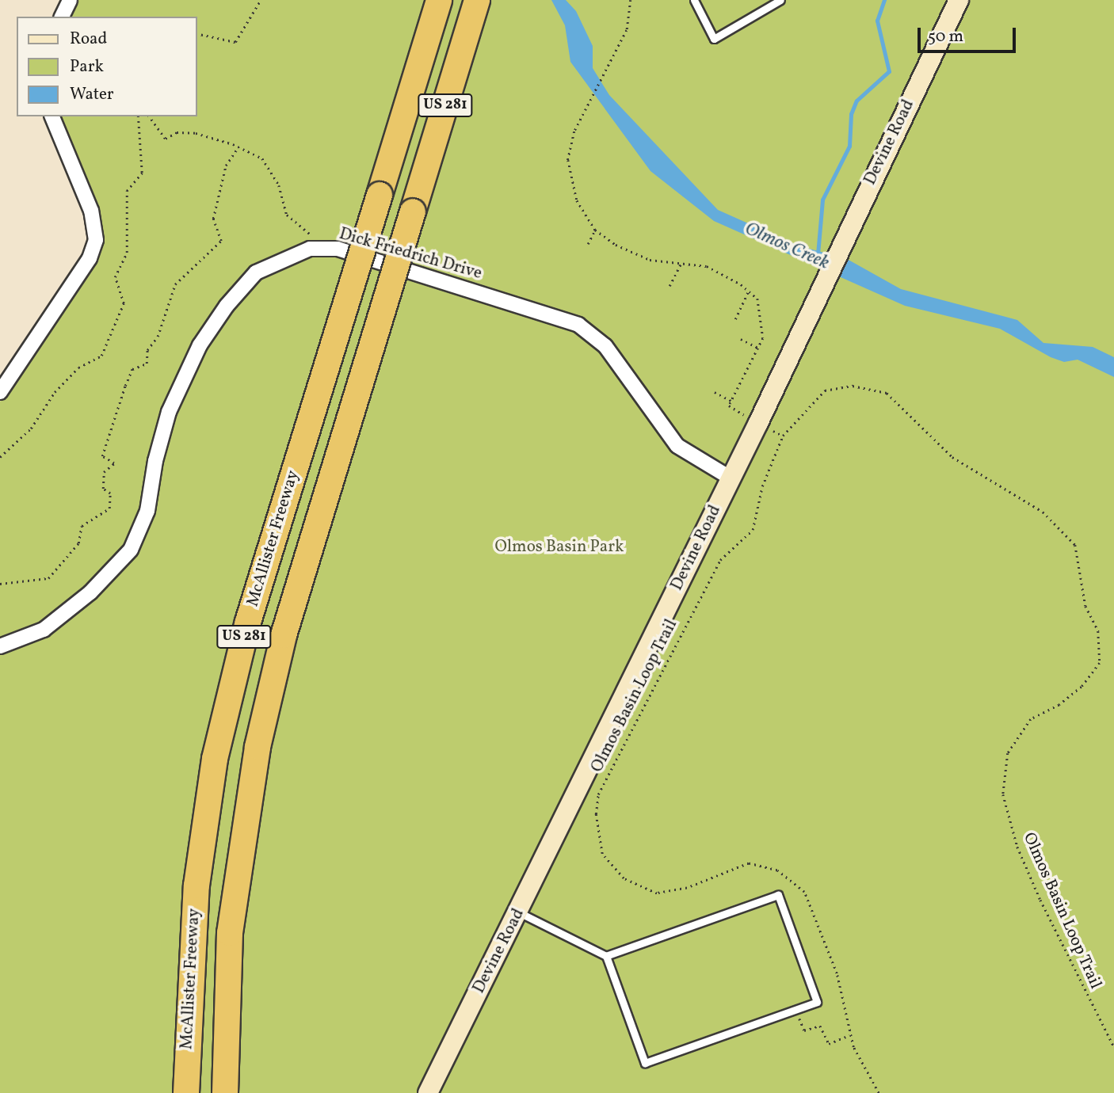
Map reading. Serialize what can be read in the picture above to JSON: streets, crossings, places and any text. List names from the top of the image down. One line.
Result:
{"streets":{"highway":["US 281","McAllister Freeway"],"street":["Devine Road","Dick Friedrich Drive"],"path":["Olmos Basin Loop Trail"]},"crossings":[["Devine Road","Dick Friedrich Drive"]],"water":["Olmos Creek"],"parks":["Olmos Basin Park"],"legend":["Road","Park","Water"],"scale_bar":"50 m"}
